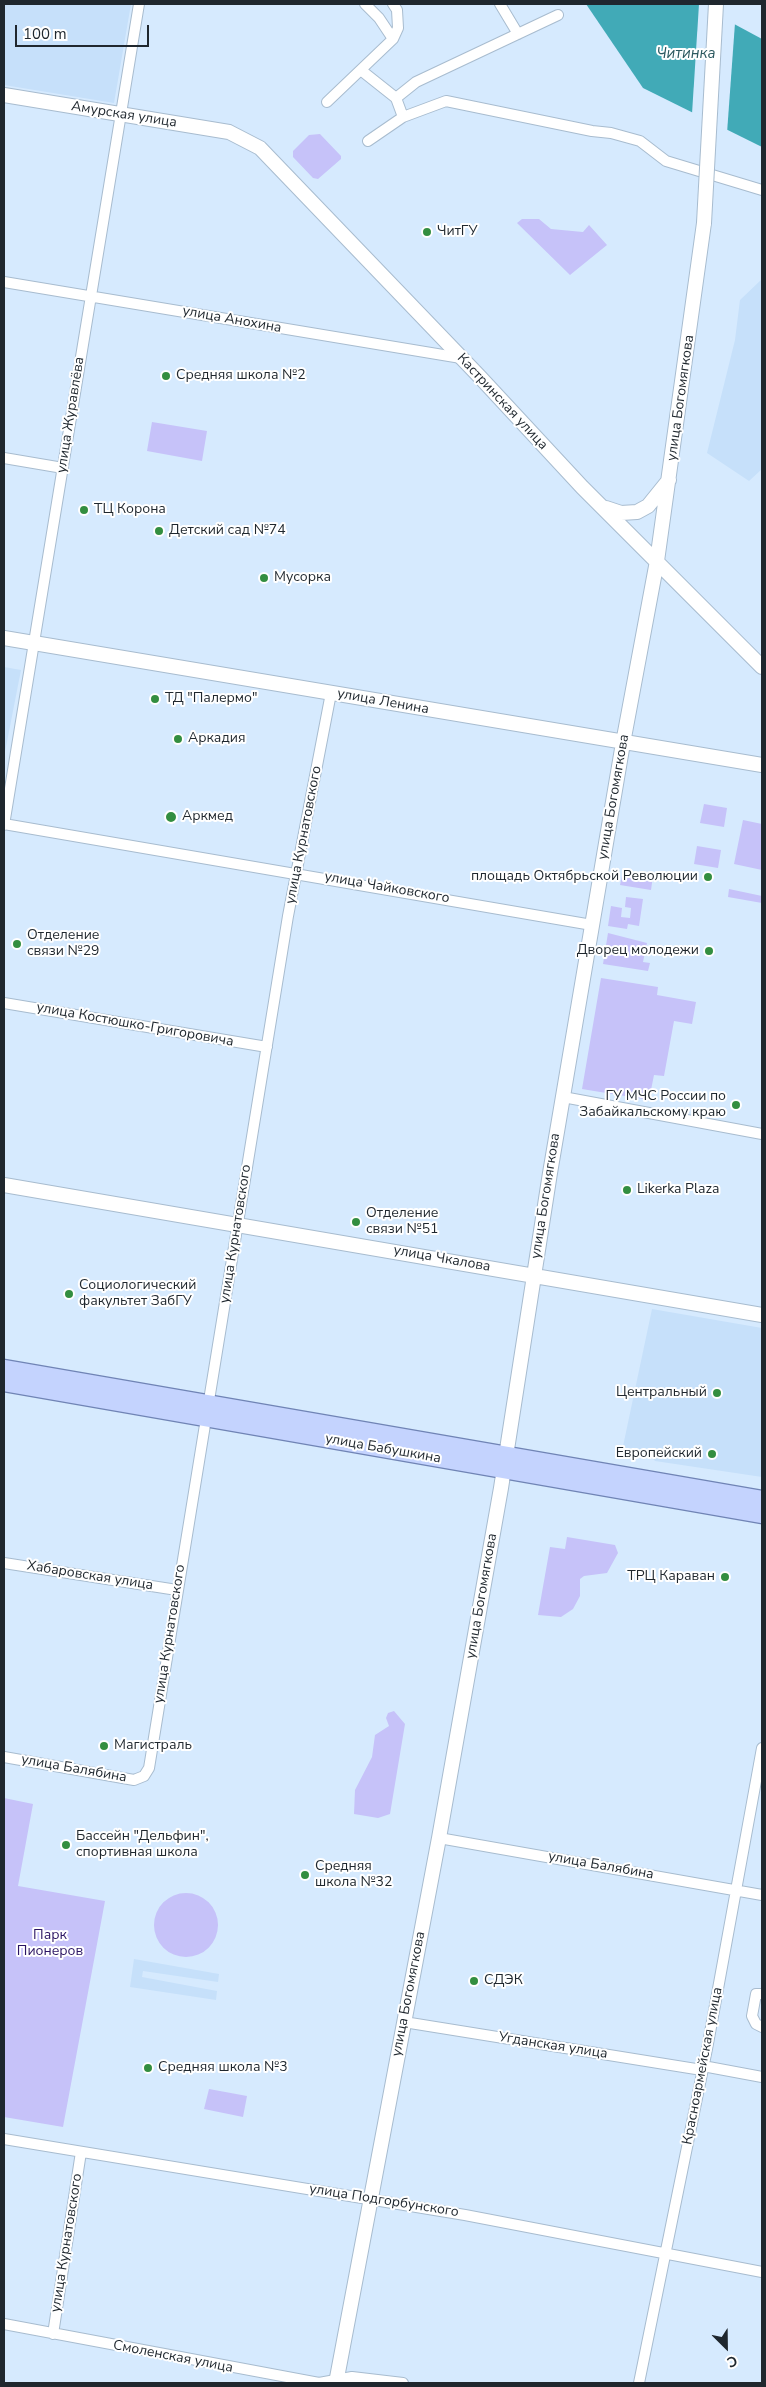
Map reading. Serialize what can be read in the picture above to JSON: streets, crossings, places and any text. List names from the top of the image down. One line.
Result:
{"streets":{"main road":["Амурская улица","улица Богомягкова","Кастринская улица","улица Ленина","улица Чкалова","улица Бабушкина"],"street":["улица Анохина","улица Журавлёва","улица Курнатовского","улица Чайковского","улица Костюшко-Григоровича","Хабаровская улица","улица Балябина","Угданская улица","Красноармейская улица","улица Подгорбунского","Смоленская улица"]},"crossings":[["Амурская улица","Кастринская улица"],["Амурская улица","улица Журавлёва"],["улица Анохина","Кастринская улица"],["улица Анохина","улица Журавлёва"],["улица Богомягкова","Кастринская улица"],["улица Богомягкова","улица Ленина"],["улица Богомягкова","улица Чайковского"],["улица Богомягкова","улица Чкалова"],["улица Богомягкова","улица Бабушкина"],["улица Богомягкова","улица Балябина"],["улица Богомягкова","Угданская улица"],["улица Богомягкова","улица Подгорбунского"],["улица Богомягкова","Смоленская улица"],["улица Журавлёва","улица Ленина"],["улица Журавлёва","улица Чайковского"],["улица Ленина","улица Курнатовского"],["улица Курнатовского","улица Чайковского"],["улица Курнатовского","улица Костюшко-Григоровича"],["улица Курнатовского","улица Чкалова"],["улица Курнатовского","улица Бабушкина"],["улица Курнатовского","Хабаровская улица"],["улица Курнатовского","улица Балябина"],["улица Курнатовского","улица Подгорбунского"],["улица Курнатовского","Смоленская улица"],["улица Балябина","Красноармейская улица"],["Угданская улица","Красноармейская улица"],["Красноармейская улица","улица Подгорбунского"]],"water":["Читинка"],"parks":["Парк Пионеров"],"places":["ЧитГУ","Средняя школа №2","ТЦ Корона","Детский сад №74","Мусорка","ТД \"Палермо\"","Аркадия","Аркмед","площадь Октябрьской Революции","Отделение связи №29","Дворец молодежи","ГУ МЧС России по Забайкальскому краю","Likerka Plaza","Отделение связи №51","Социологический факультет ЗабГУ","Центральный","Европейский","ТРЦ Караван","Магистраль","Бассейн \"Дельфин\", спортивная школа","Средняя школа №32","СДЭК","Средняя школа №3"],"scale_bar":"100 m","north":"bottom right"}
